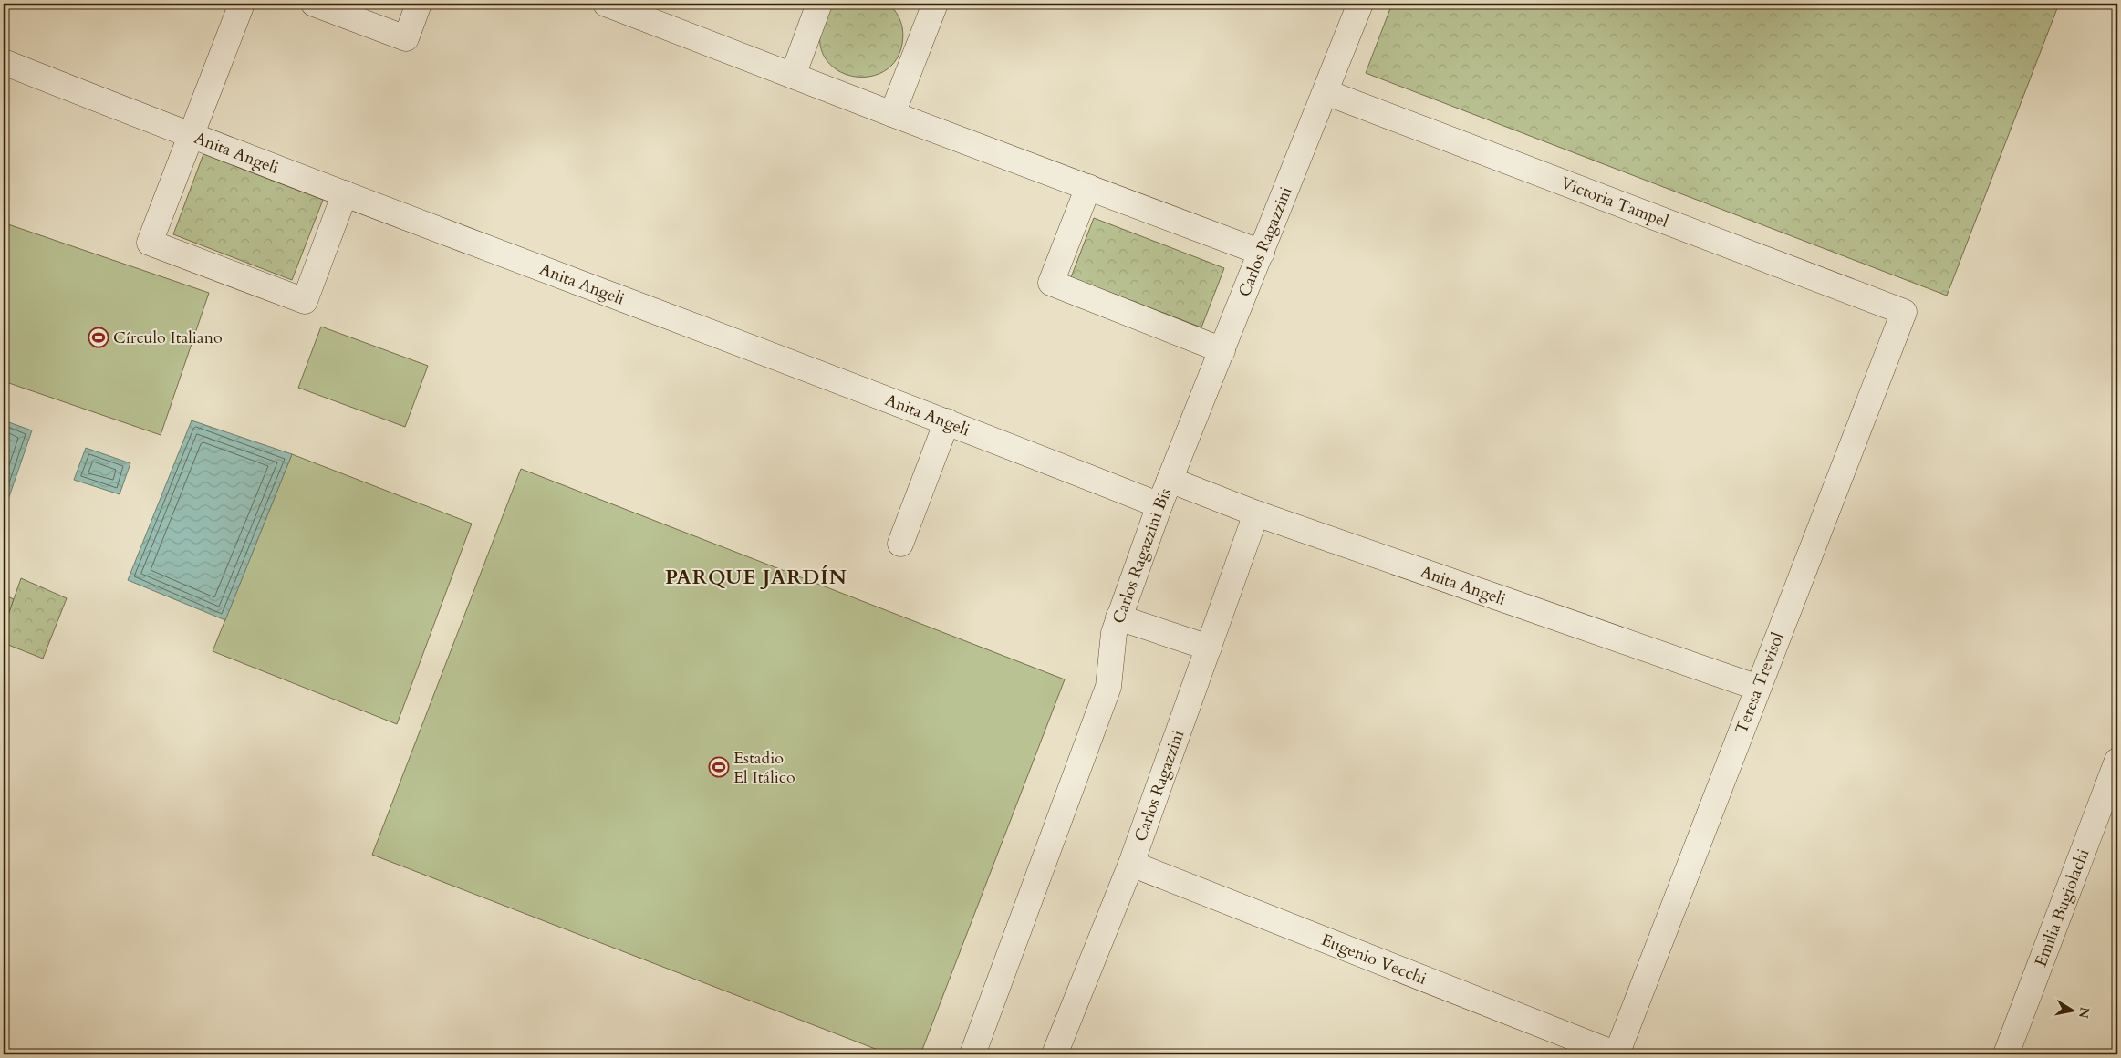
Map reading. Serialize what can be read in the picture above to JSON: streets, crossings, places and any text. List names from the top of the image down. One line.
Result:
{"streets":{"street":["Anita Angeli","Victoria Tampel","Carlos Ragazzini","Carlos Ragazzini Bis","Teresa Trevisol","Emilia Bugiolachi","Eugenio Vecchi"]},"crossings":[["Anita Angeli","Carlos Ragazzini"],["Anita Angeli","Carlos Ragazzini Bis"],["Anita Angeli","Teresa Trevisol"],["Victoria Tampel","Carlos Ragazzini"],["Victoria Tampel","Teresa Trevisol"],["Carlos Ragazzini","Carlos Ragazzini Bis"],["Carlos Ragazzini","Eugenio Vecchi"],["Teresa Trevisol","Eugenio Vecchi"]],"districts":["PARQUE JARDÍN"],"places":{"sports":["Círculo Italiano","Estadio El Itálico"]},"north":"right"}
